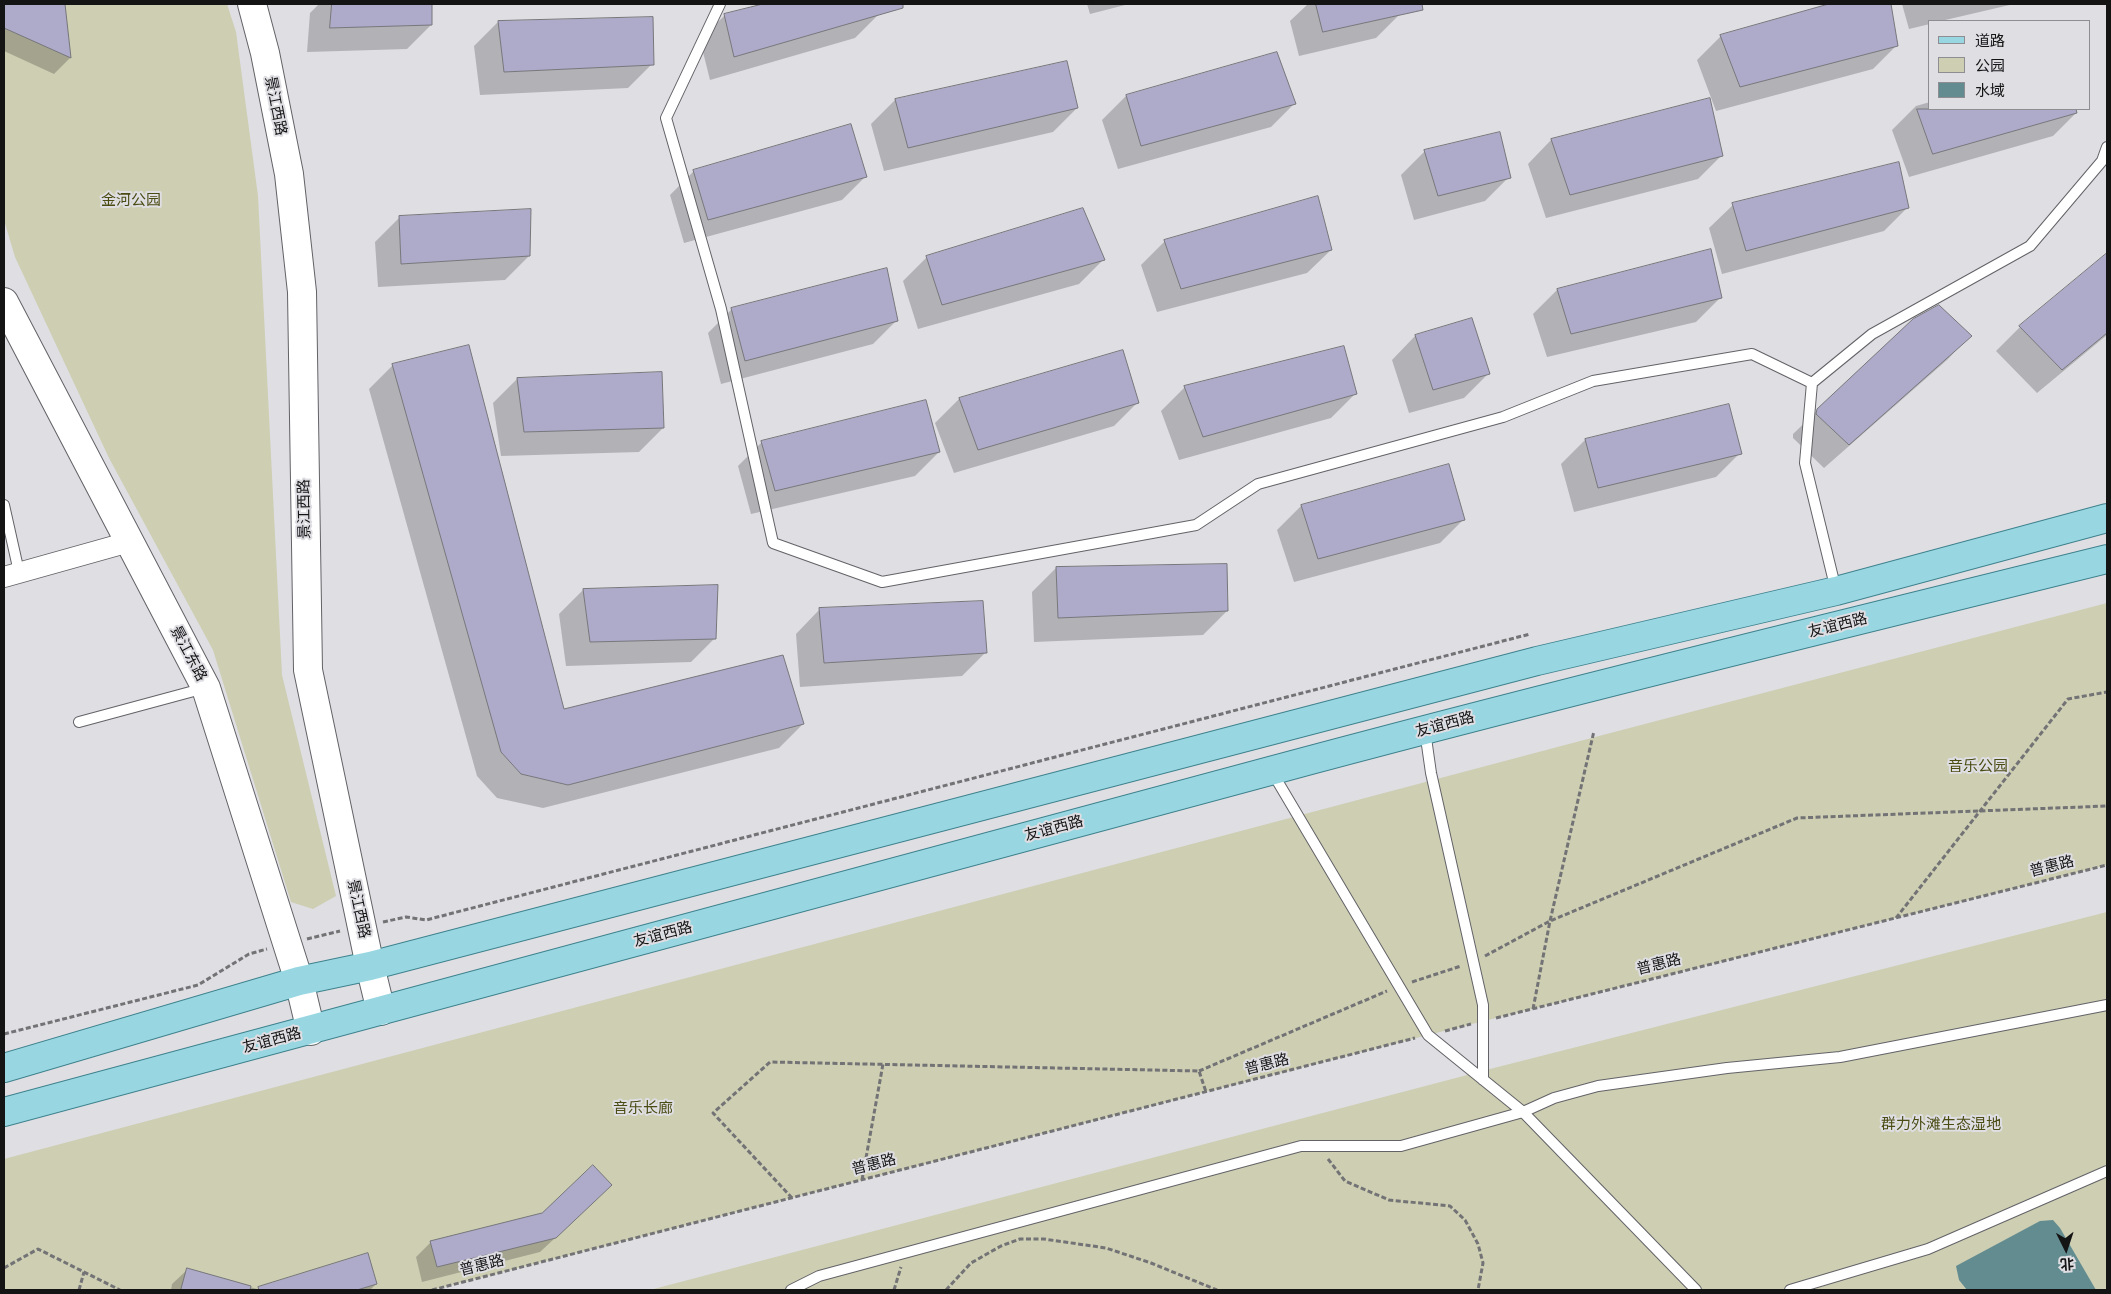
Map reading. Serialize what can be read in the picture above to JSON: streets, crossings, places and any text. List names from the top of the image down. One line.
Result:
{"streets":{"main road":["景江西路","友谊西路","景江东路"],"path":["普惠路"]},"crossings":[["景江西路","友谊西路"],["友谊西路","景江东路"]],"parks":["金河公园","音乐公园","音乐长廊","群力外滩生态湿地"],"legend":["道路","公园","水域"],"north":"bottom"}
